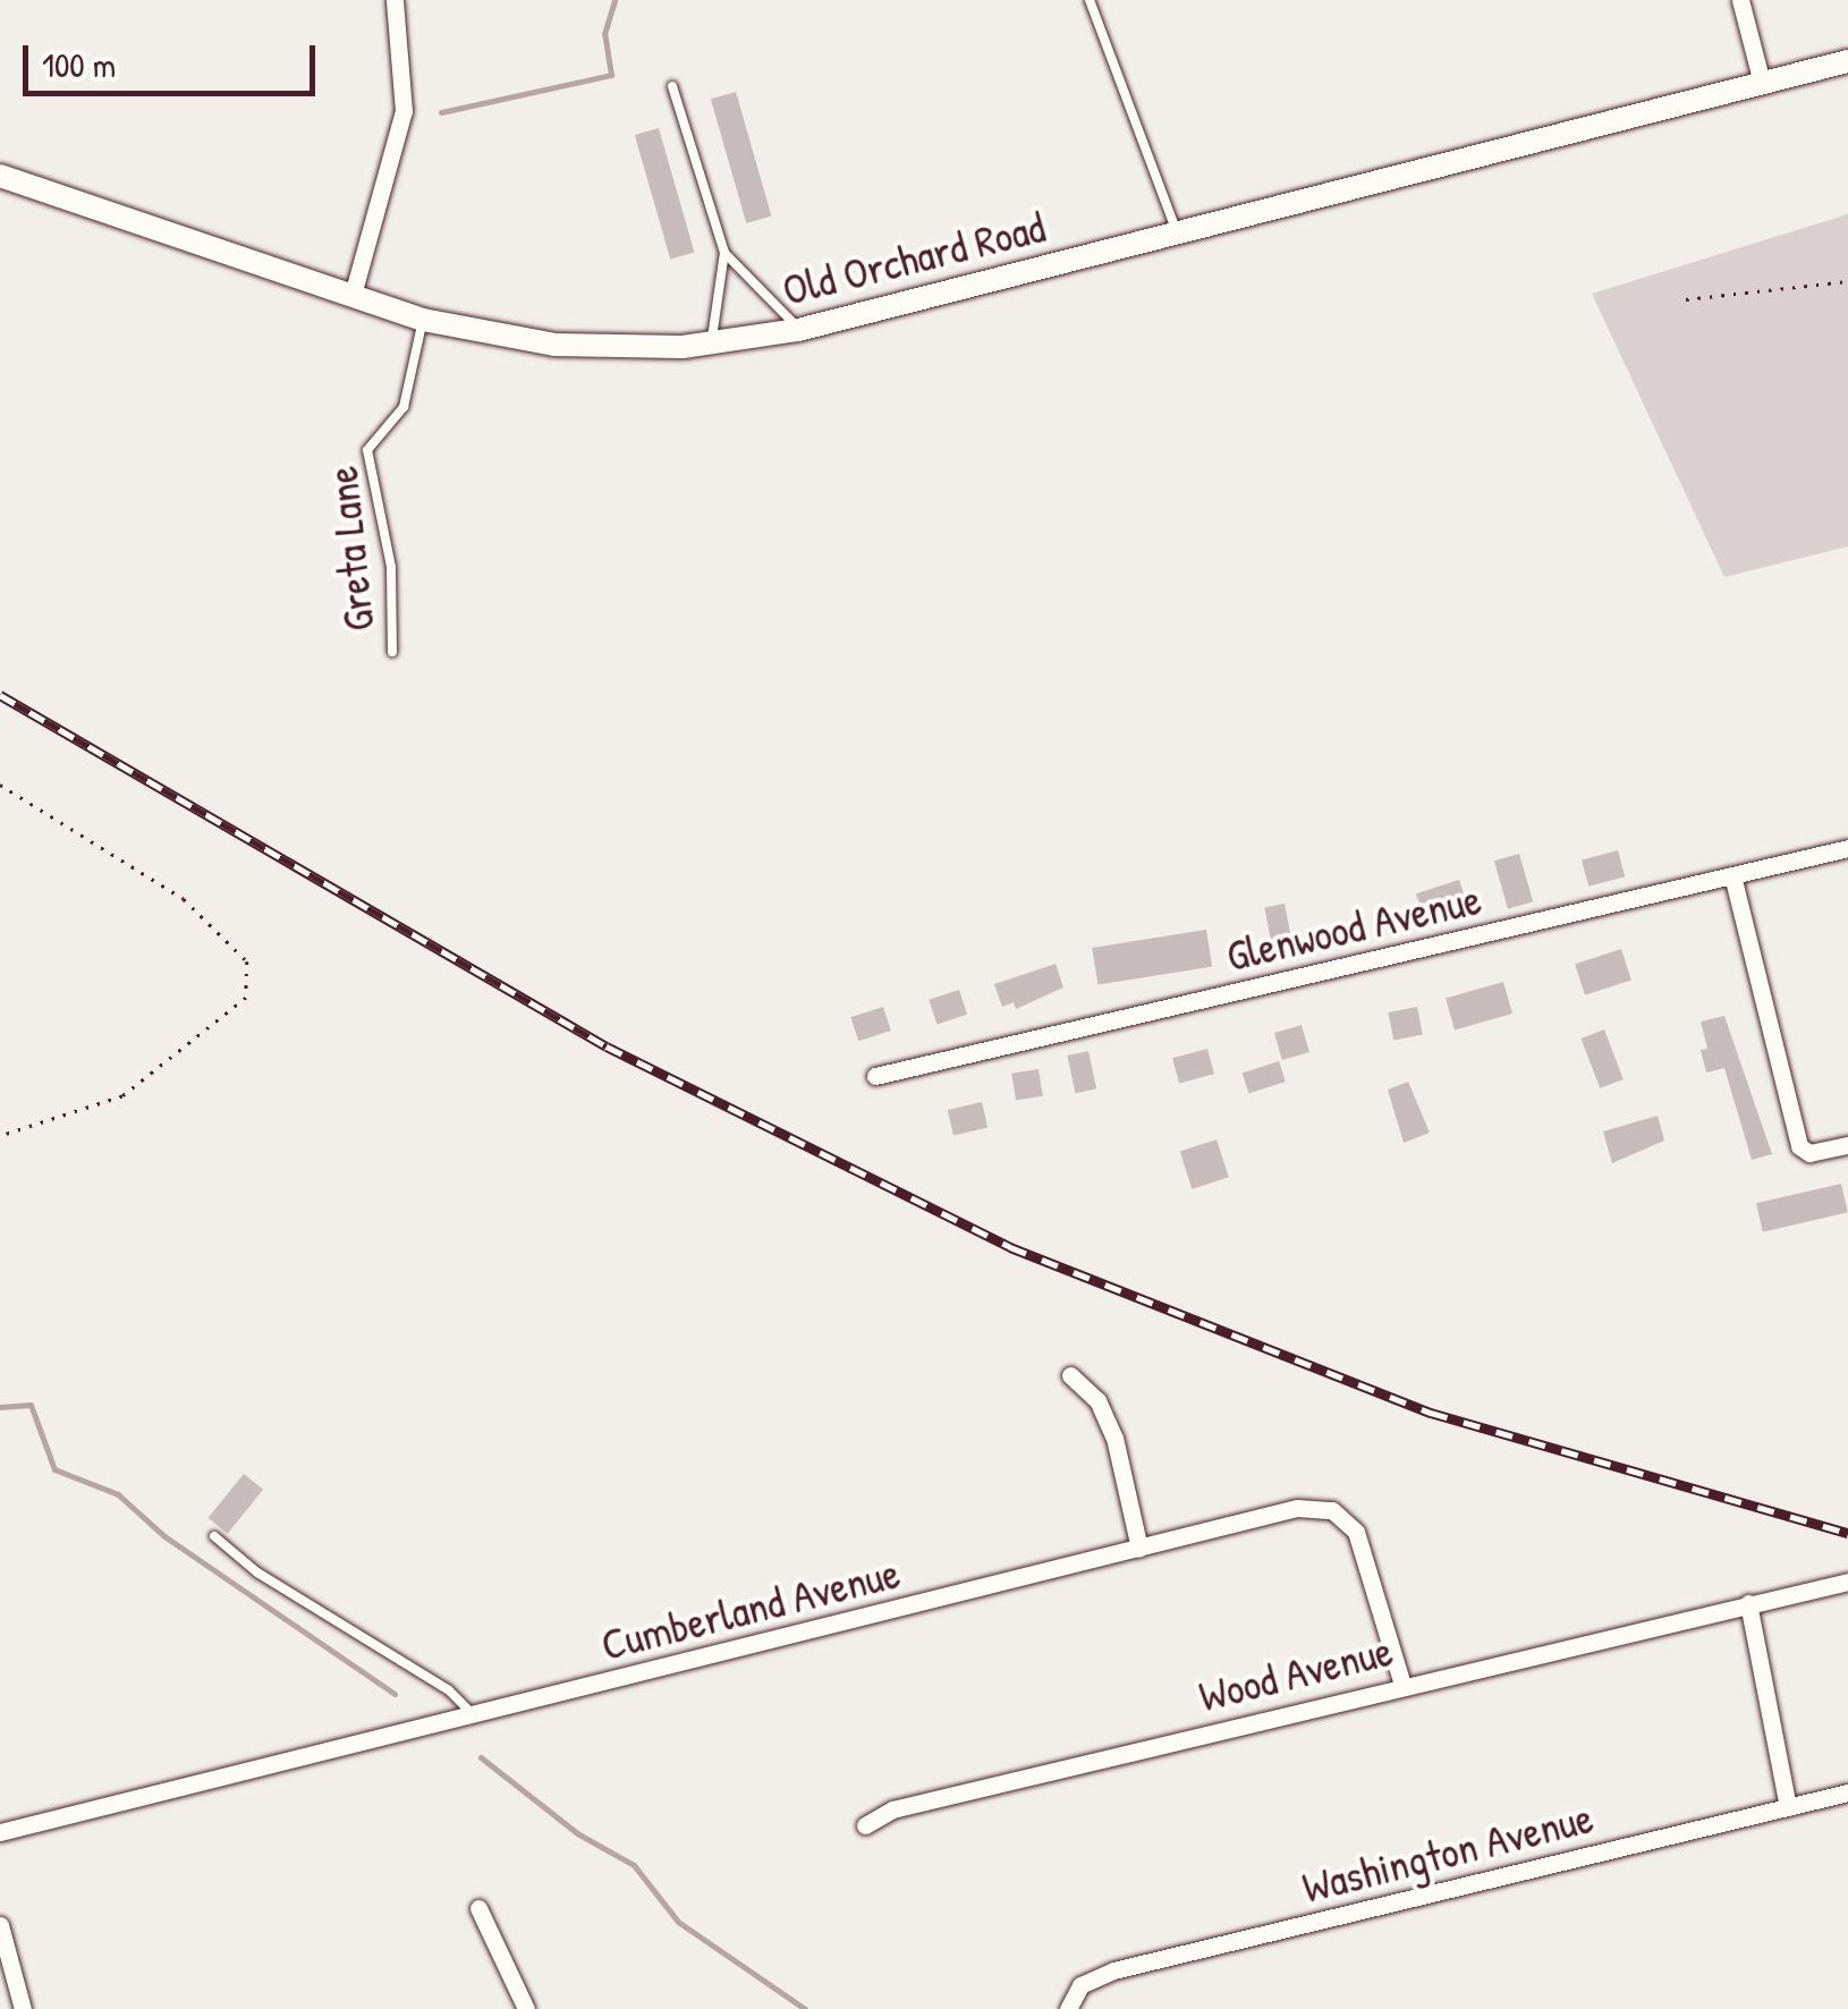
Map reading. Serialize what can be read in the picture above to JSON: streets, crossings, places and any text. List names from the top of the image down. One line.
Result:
{"streets":{"street":["Old Orchard Road","Glenwood Avenue","Cumberland Avenue","Wood Avenue","Washington Avenue"],"lane":["Greta Lane"]},"crossings":[["Old Orchard Road","Greta Lane"],["Cumberland Avenue","Wood Avenue"]],"scale_bar":"100 m"}
